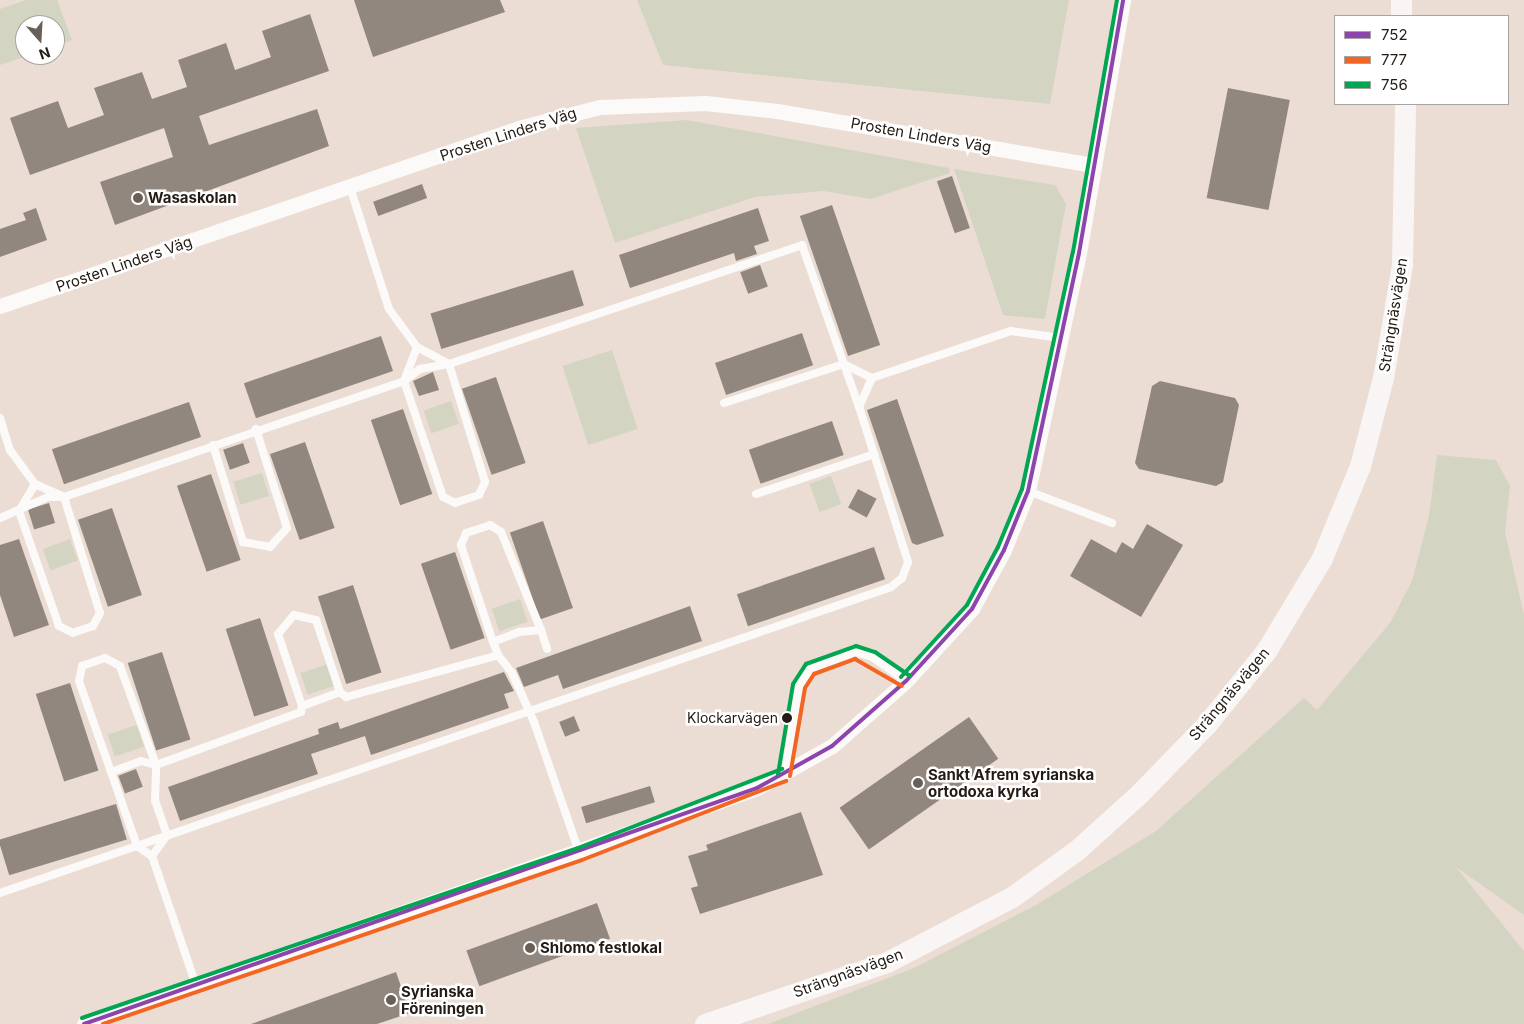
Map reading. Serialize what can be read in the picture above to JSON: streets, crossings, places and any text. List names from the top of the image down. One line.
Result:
{"streets":{"main road":["Strängnäsvägen"],"street":["Prosten Linders Väg"]},"places":["Wasaskolan","Klockarvägen","Sankt Afrem syrianska ortodoxa kyrka","Shlomo festlokal","Syrianska Föreningen"],"lines":["transit line 752","transit line 756","transit line 777"],"legend":["752","777","756"],"north":"bottom"}
